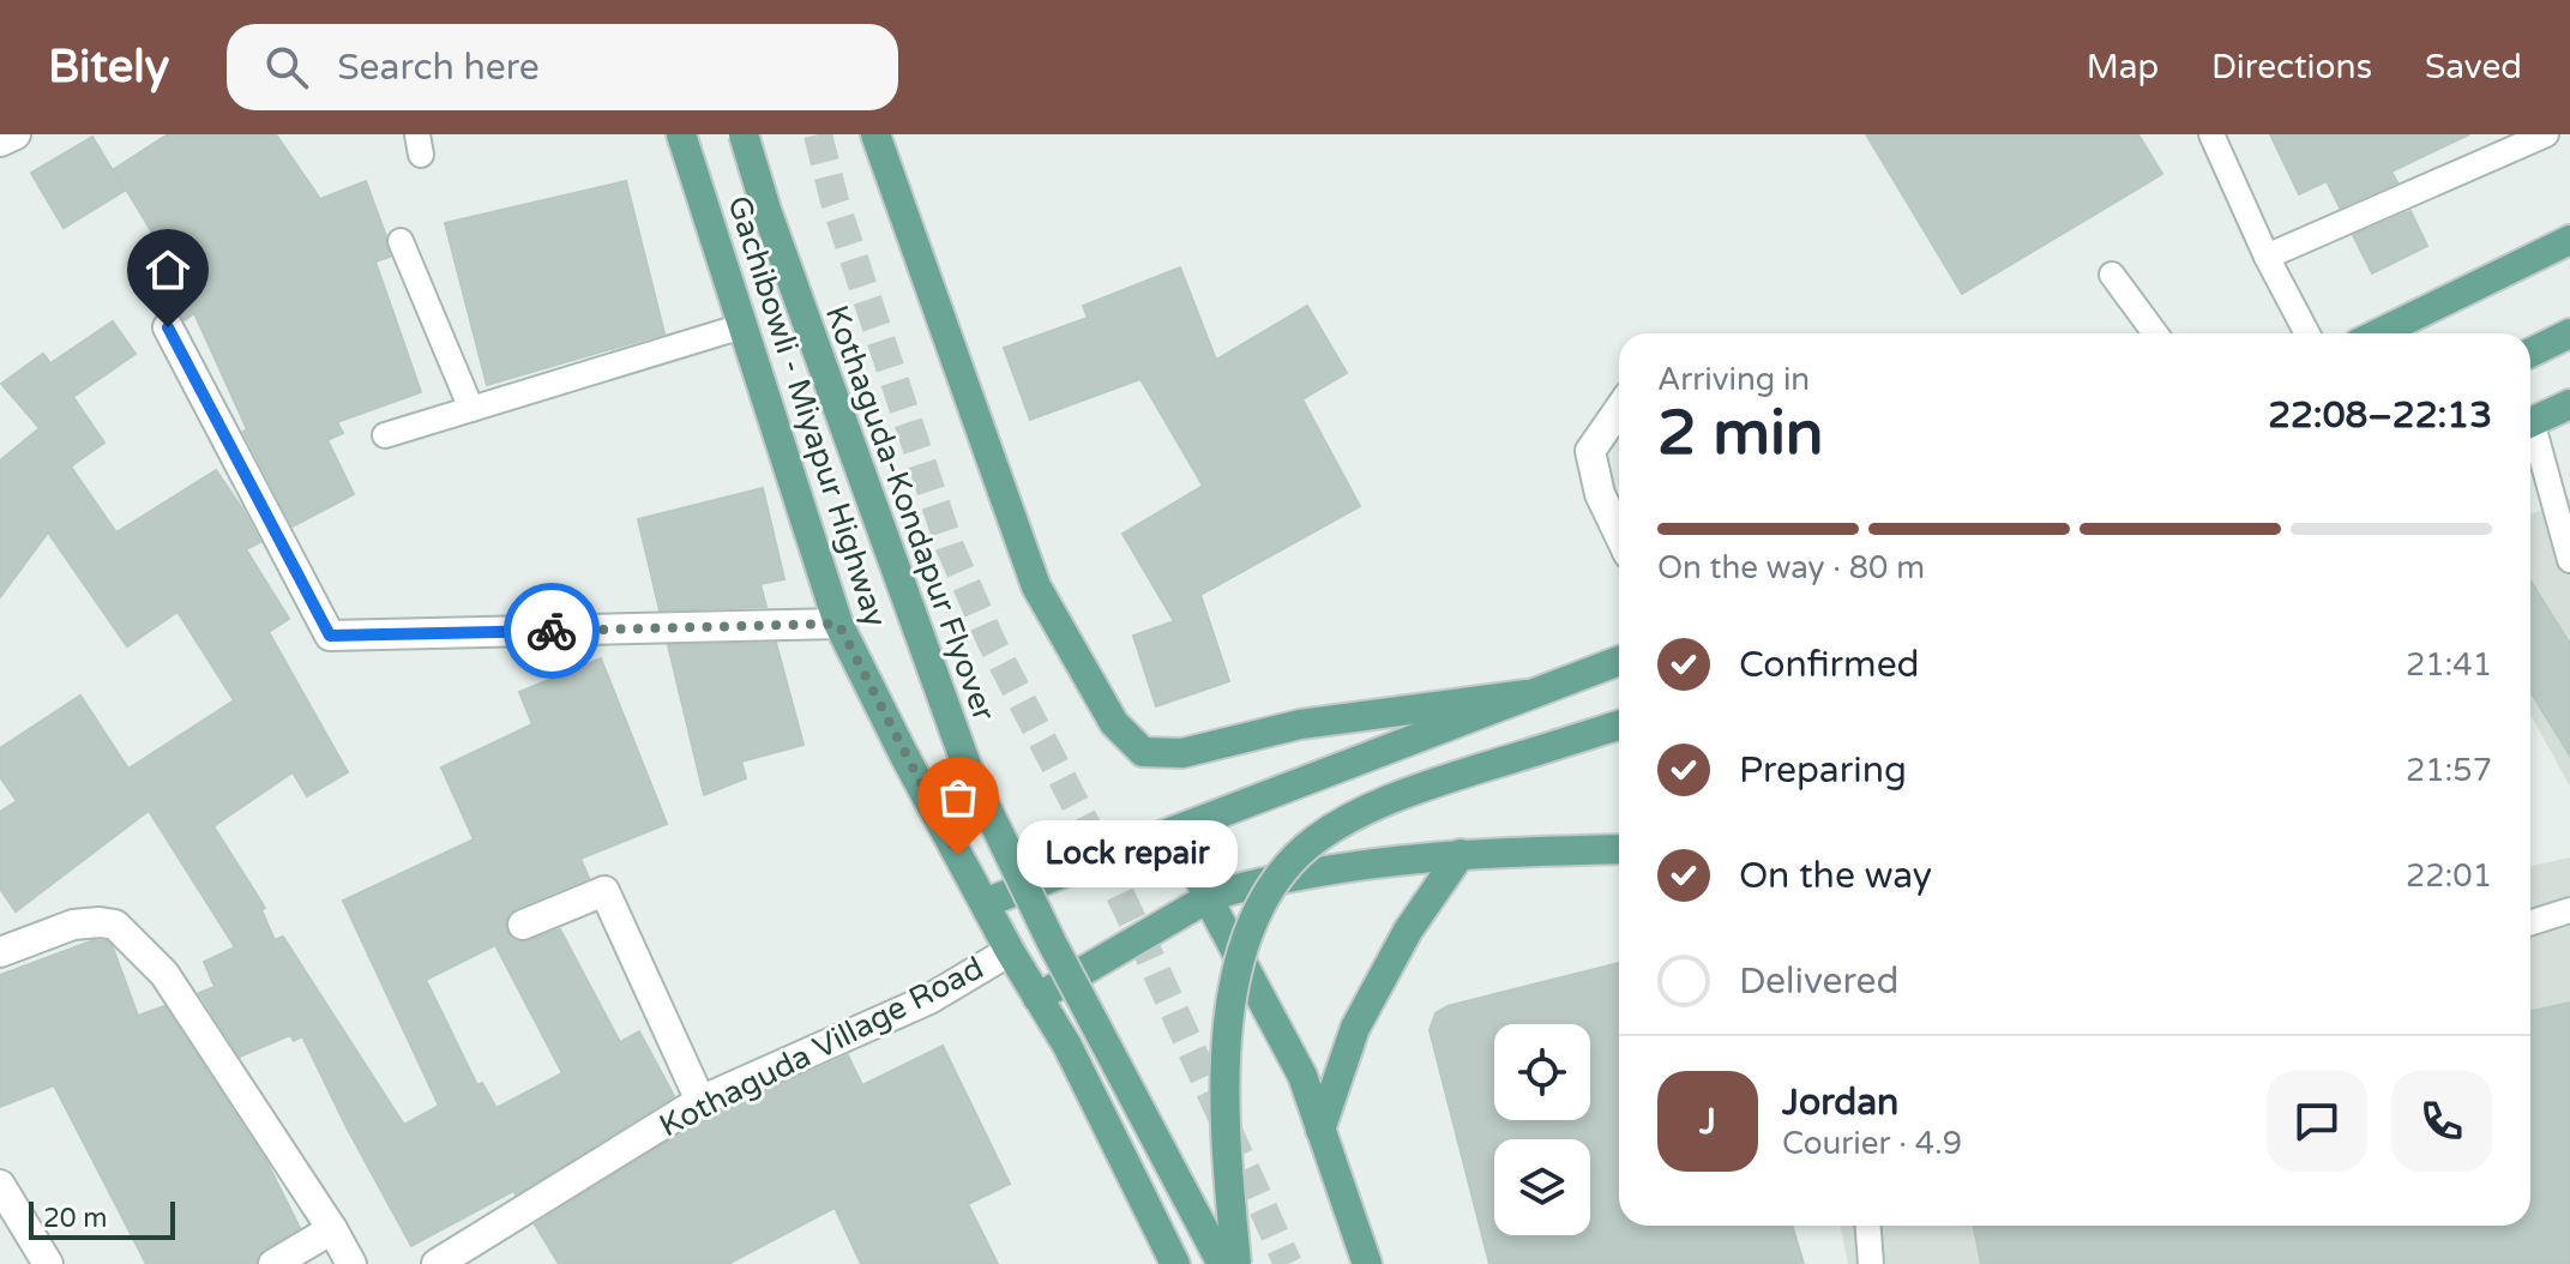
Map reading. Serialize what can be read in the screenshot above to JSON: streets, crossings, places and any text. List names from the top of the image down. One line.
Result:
{"streets":{"main road":["Gachibowli - Miyapur Highway","Kothaguda-Kondapur Flyover"],"street":["Kothaguda Village Road"]},"crossings":[["Gachibowli - Miyapur Highway","Kothaguda Village Road"]],"places":["Lock repair"],"scale_bar":"20 m","page":{"header":"Bitely","search":"Search here","nav":["Map","Directions","Saved"],"heading":["2 min","Arriving in","22:08–22:13"],"panel":["Jordan","Courier · 4.9"],"bar":"On the way · 80 m","list":[["Confirmed","21:41"],["Preparing","21:57"],["On the way","22:01"],"Delivered"],"bubble":"Lock repair","round":"J","scale":"20 m"}}
